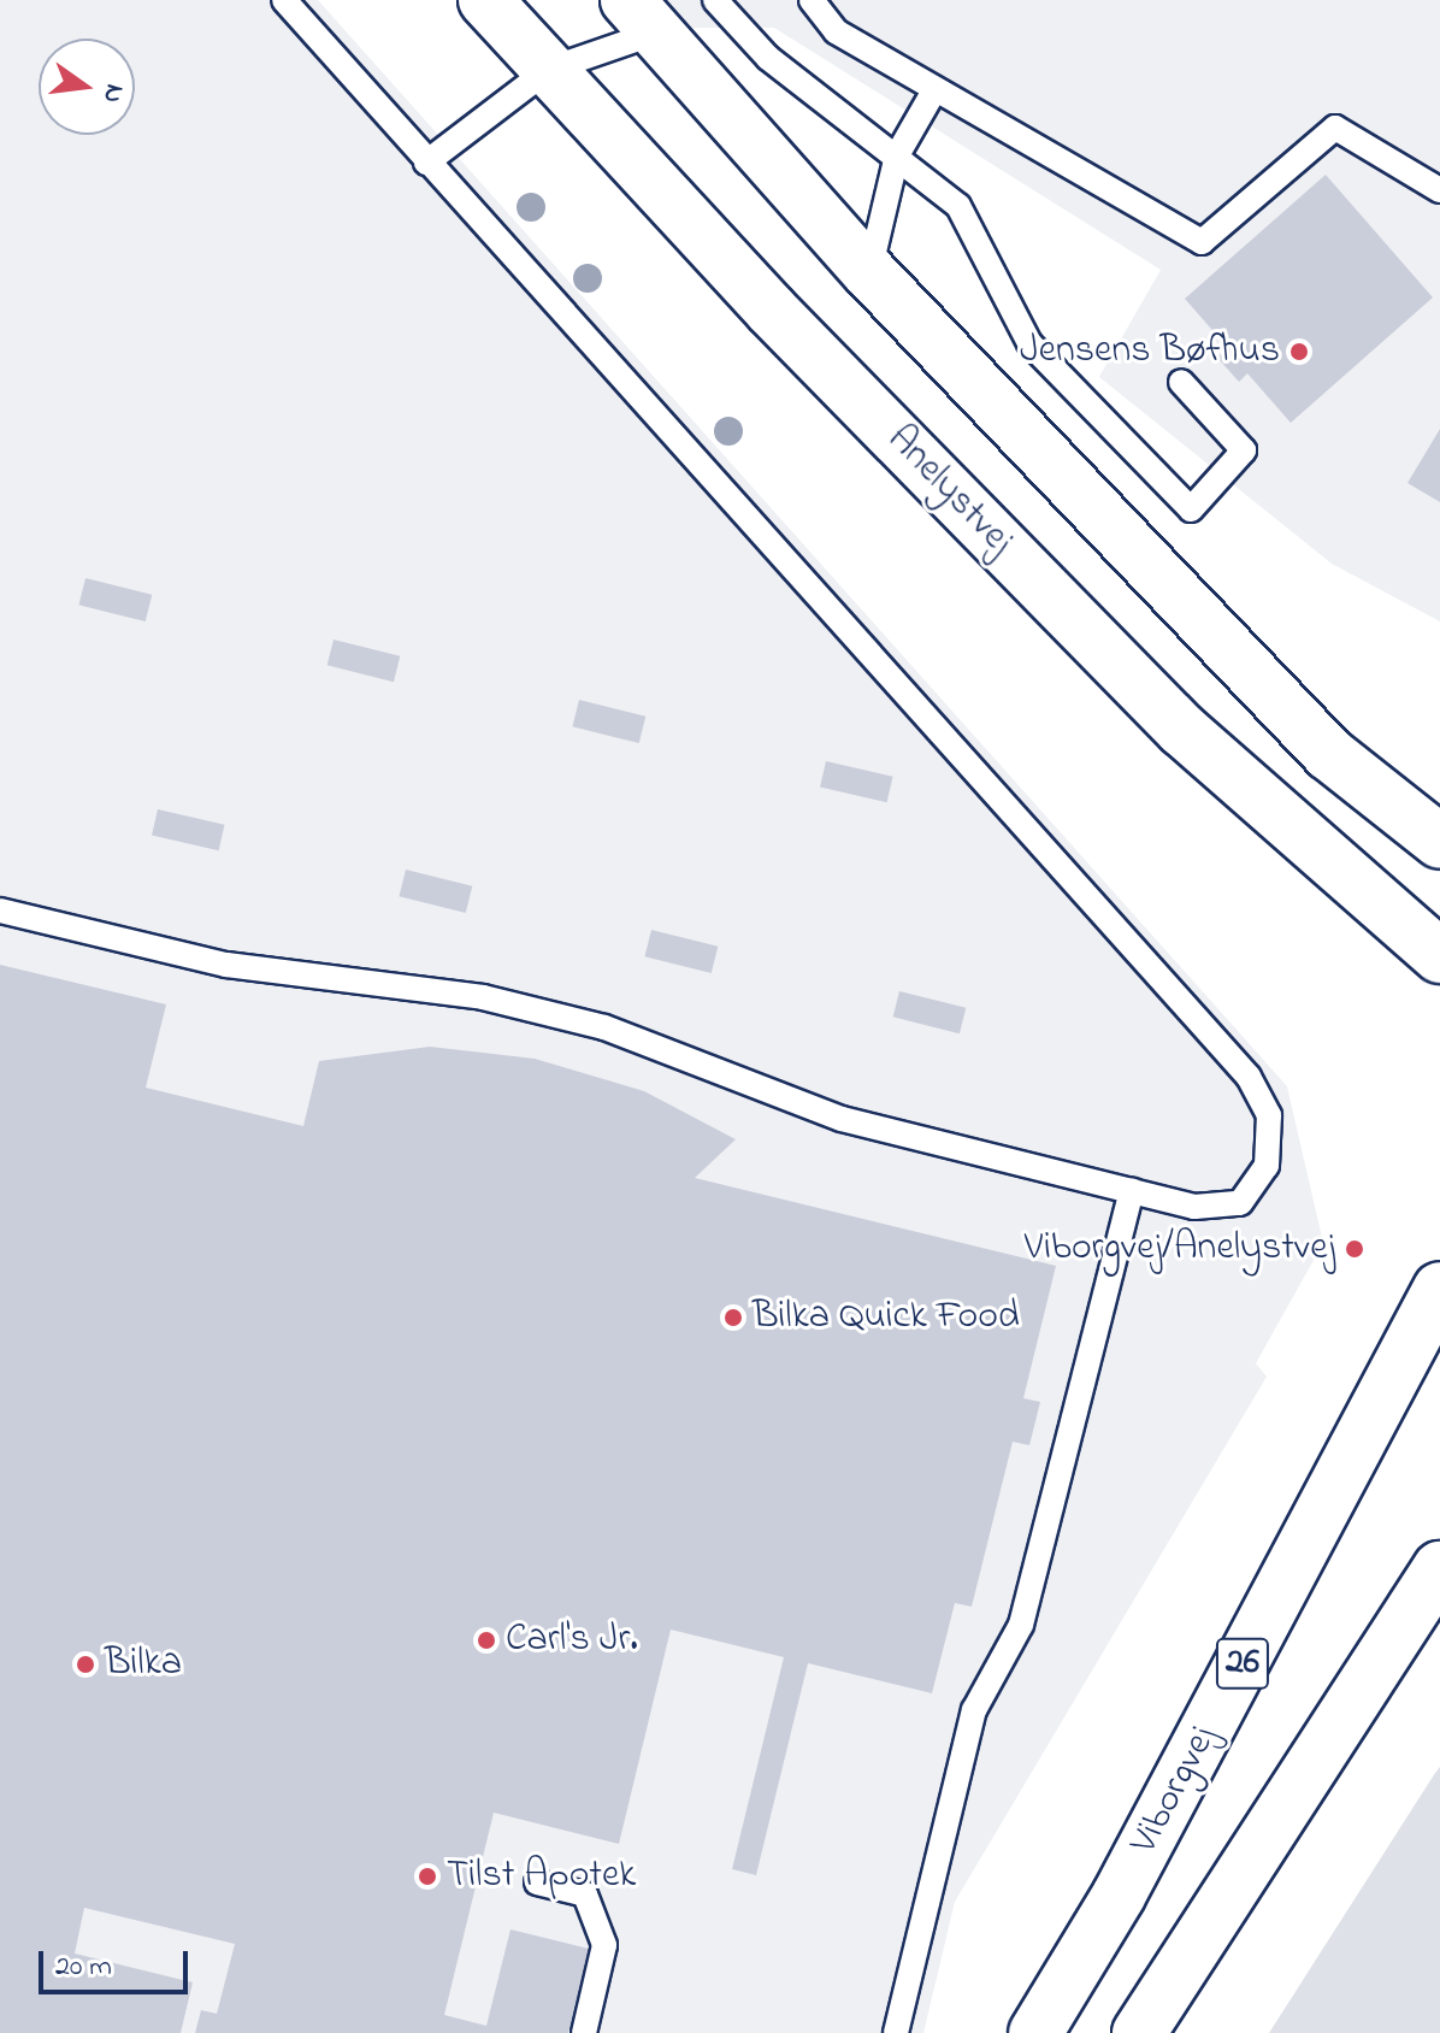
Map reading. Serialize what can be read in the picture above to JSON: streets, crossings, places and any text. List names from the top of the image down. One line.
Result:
{"streets":{"street":["Anelystvej","26","Viborgvej"]},"places":["Jensens Bøfhus","Viborgvej/Anelystvej","Bilka Quick Food","Carl's Jr.","Bilka","Tilst Apotek"],"scale_bar":"20 m","north":"right"}
